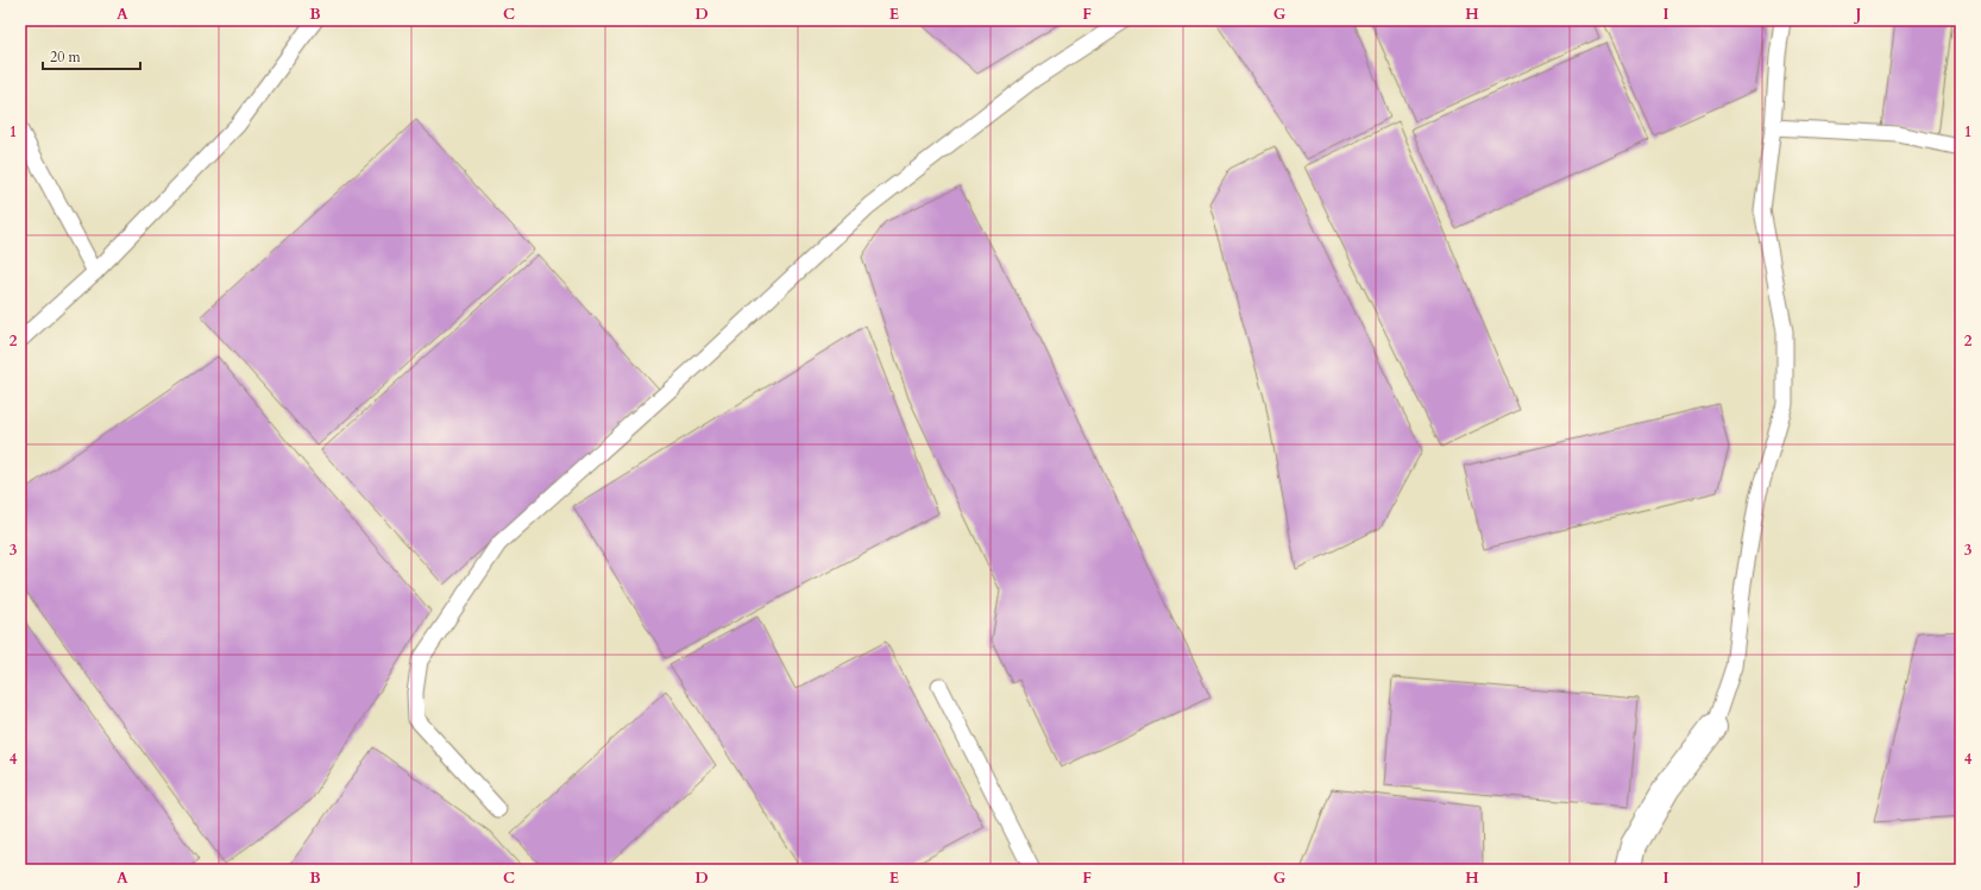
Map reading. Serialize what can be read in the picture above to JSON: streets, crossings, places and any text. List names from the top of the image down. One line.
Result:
{"scale_bar":"20 m","grid":{"columns":["A","B","C","D","E","F","G","H","I","J"],"rows":["1","2","3","4"]}}
